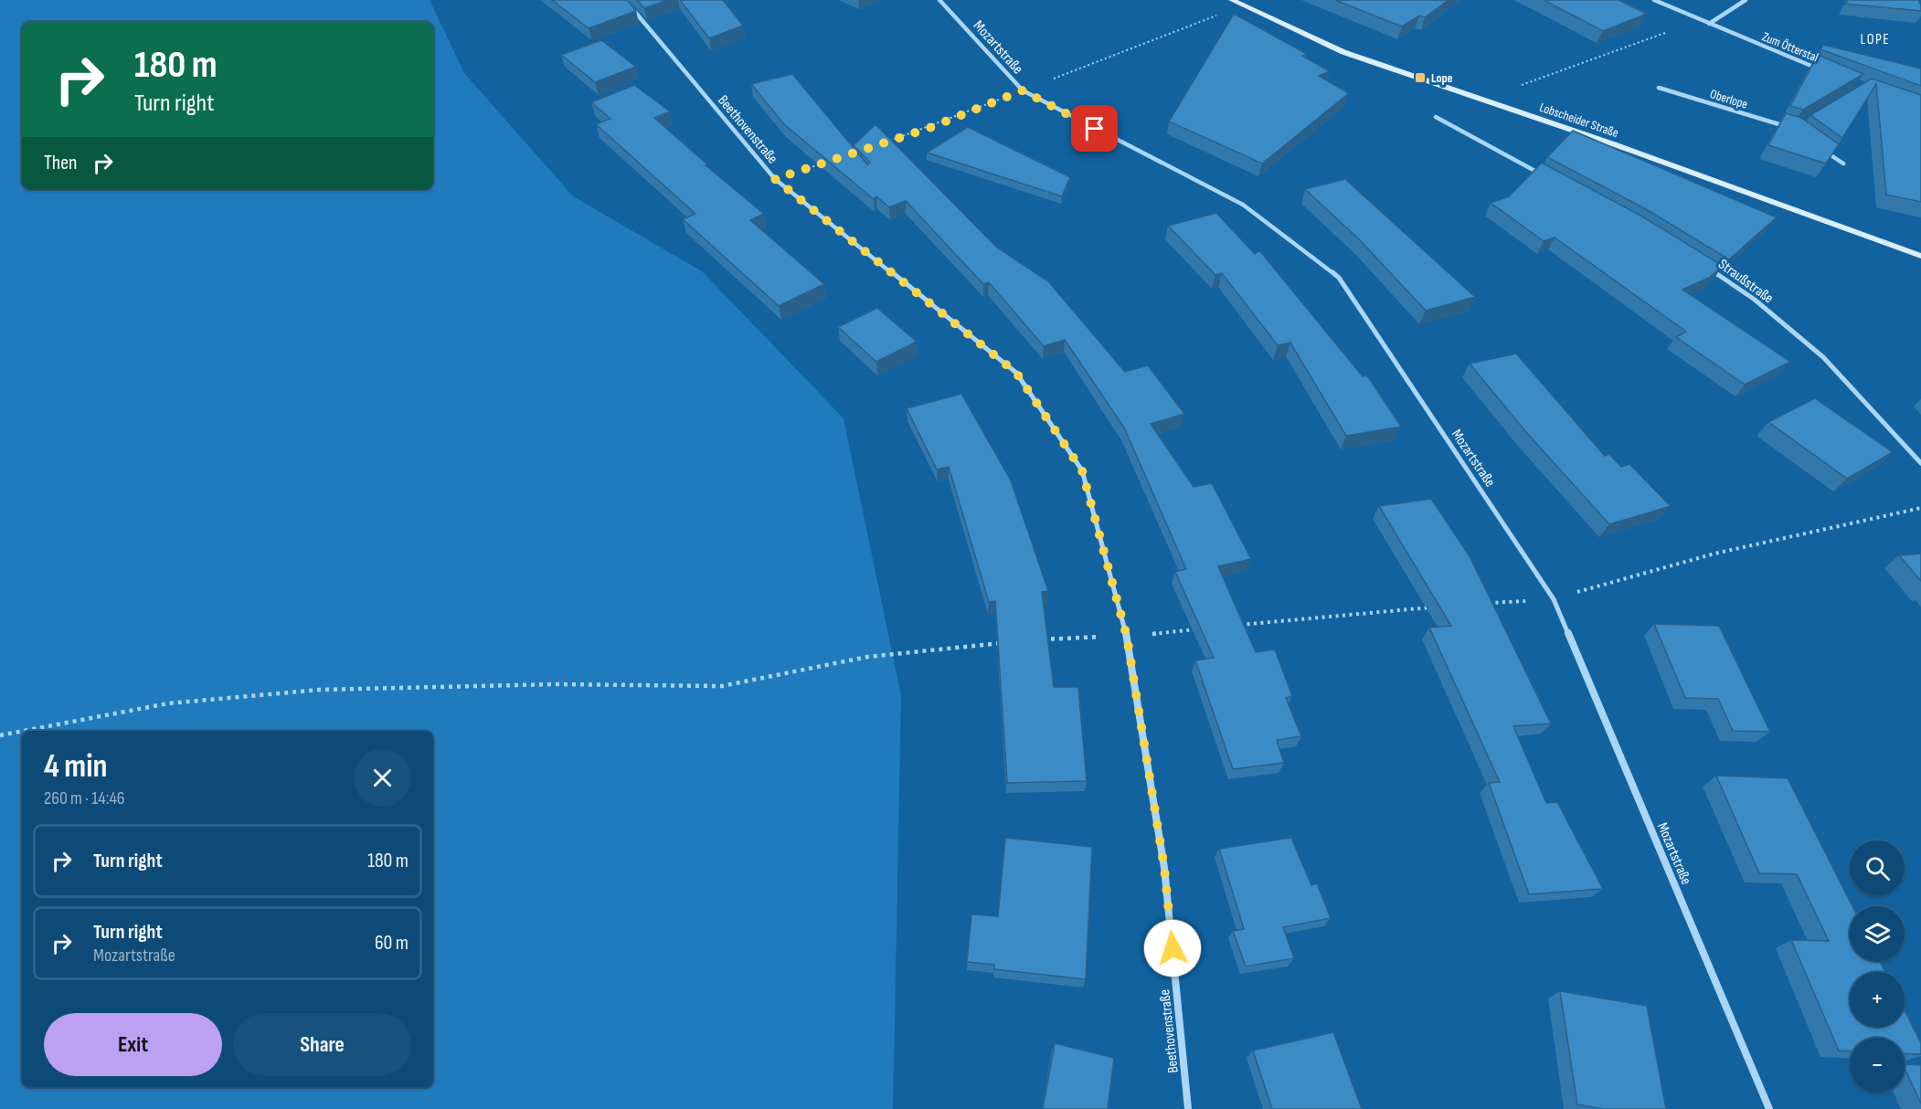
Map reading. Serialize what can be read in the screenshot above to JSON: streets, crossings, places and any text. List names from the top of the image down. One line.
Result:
{"streets":{"street":["Mozartstraße","Zum Ötterstal","Oberlope","Lobscheider Straße","Beethovenstraße","Straußstraße"]},"districts":["LOPE"],"places":{"transit":["Lope"]},"page":{"turn":["180 m","Turn right"],"then":"Then","heading":["4 min","260 m · 14:46"],"list":[{"name":"Turn right","value":"180 m"},{"name":"Turn right","note":"Mozartstraße","value":"60 m"}],"map_buttons":["+","−"],"buttons":["Exit","Share"]}}
